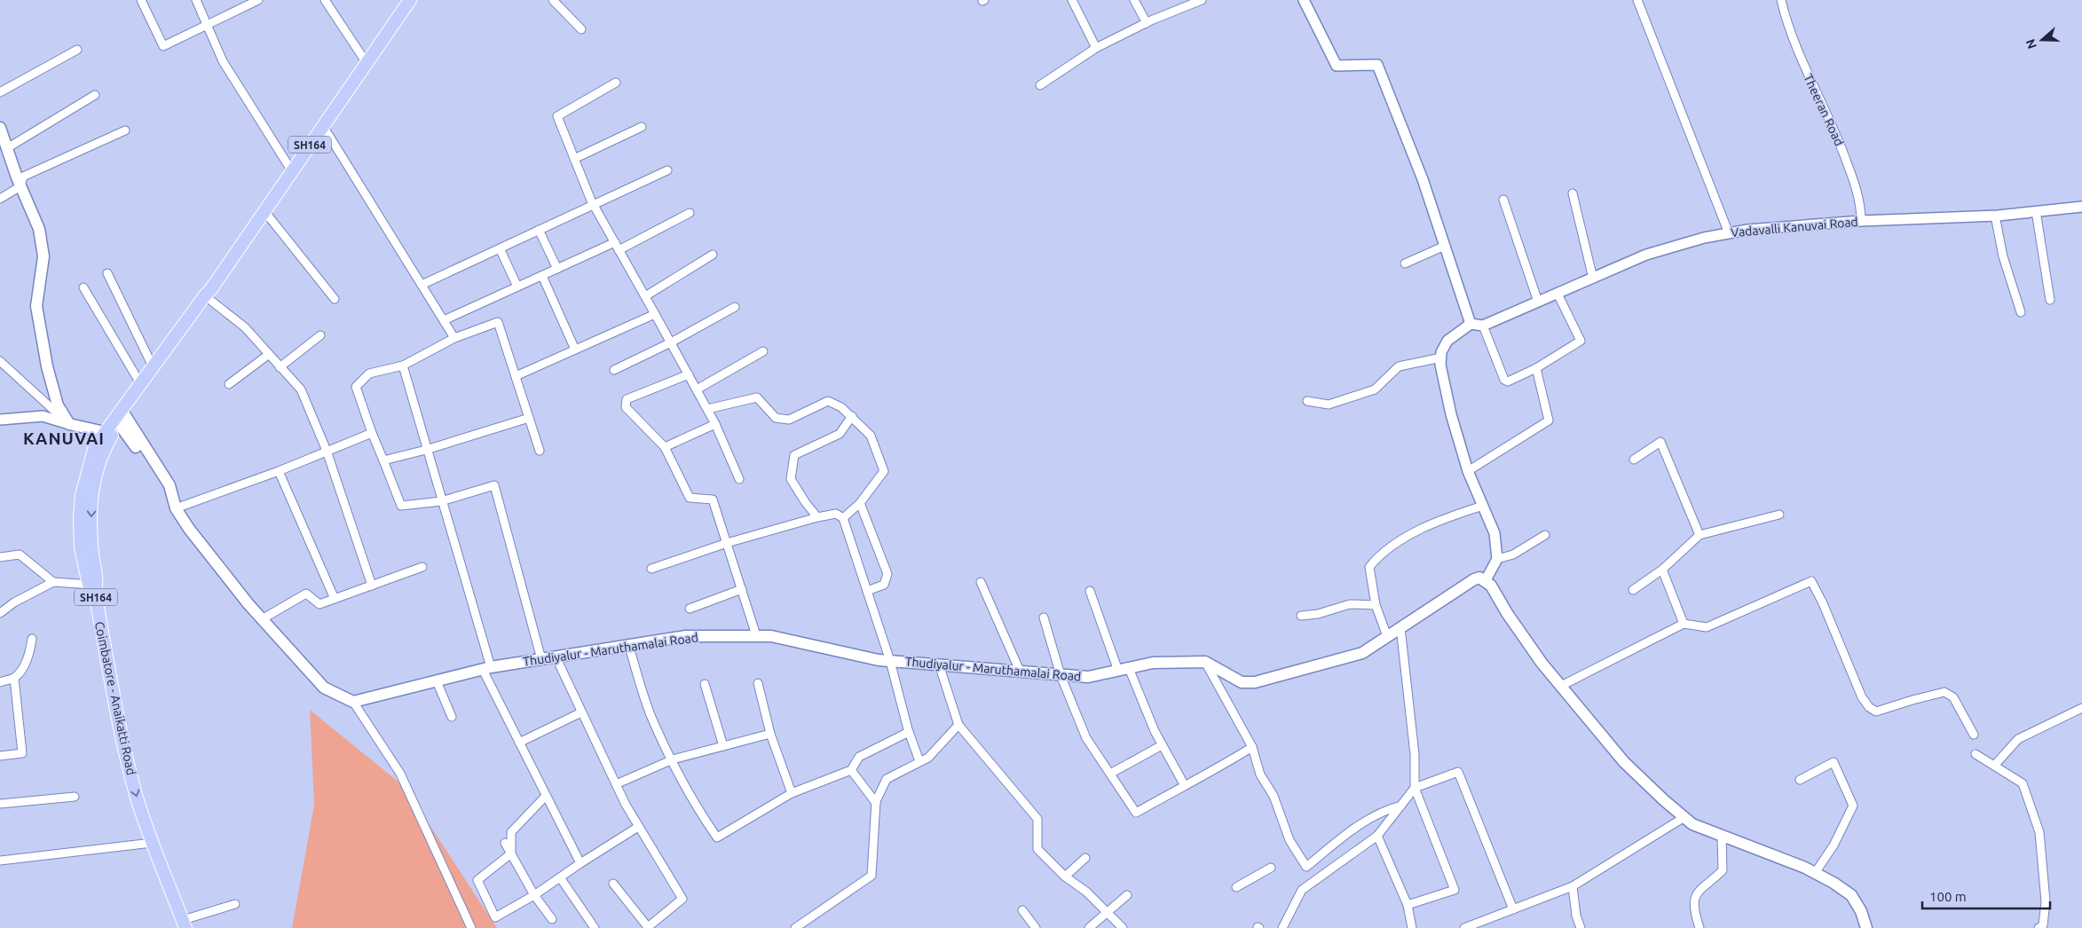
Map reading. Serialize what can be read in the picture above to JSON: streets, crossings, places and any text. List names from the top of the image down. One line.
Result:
{"streets":{"main road":["SH164","Thudiyalur - Maruthamalai Road","Coimbatore - Anaikatti Road"],"street":["Theeran Road","Vadavalli Kanuvai Road"]},"crossings":[["Theeran Road","Vadavalli Kanuvai Road"]],"districts":["KANUVAI"],"scale_bar":"100 m","north":"left"}
